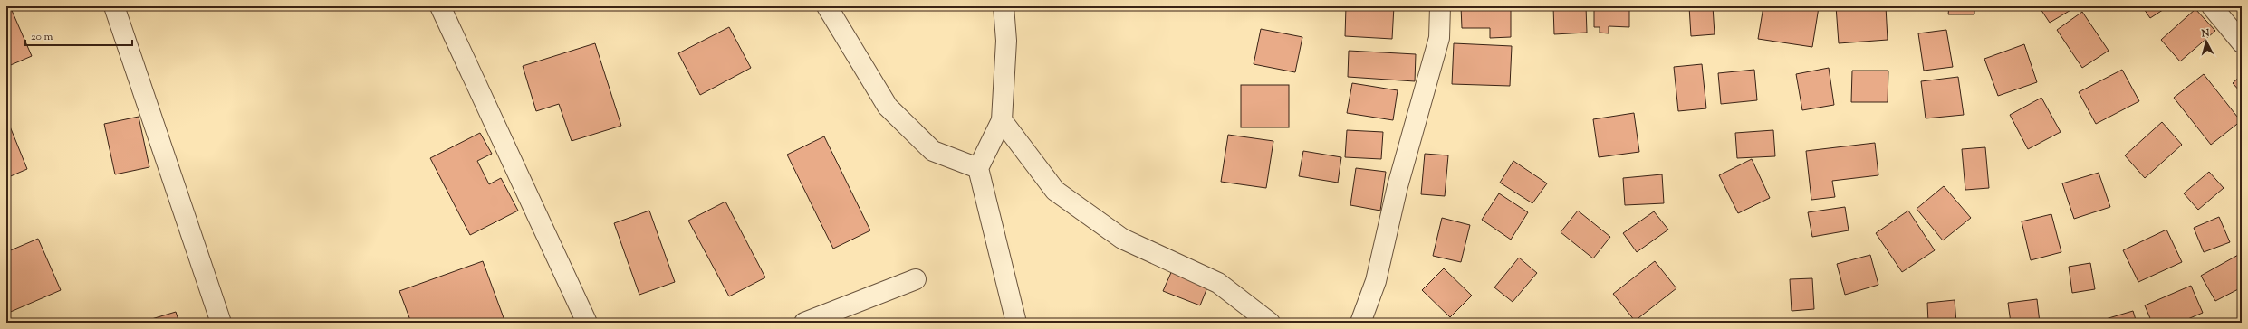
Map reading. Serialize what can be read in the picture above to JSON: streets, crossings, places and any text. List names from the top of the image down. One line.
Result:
{"scale_bar":"20 m","north":"top"}
